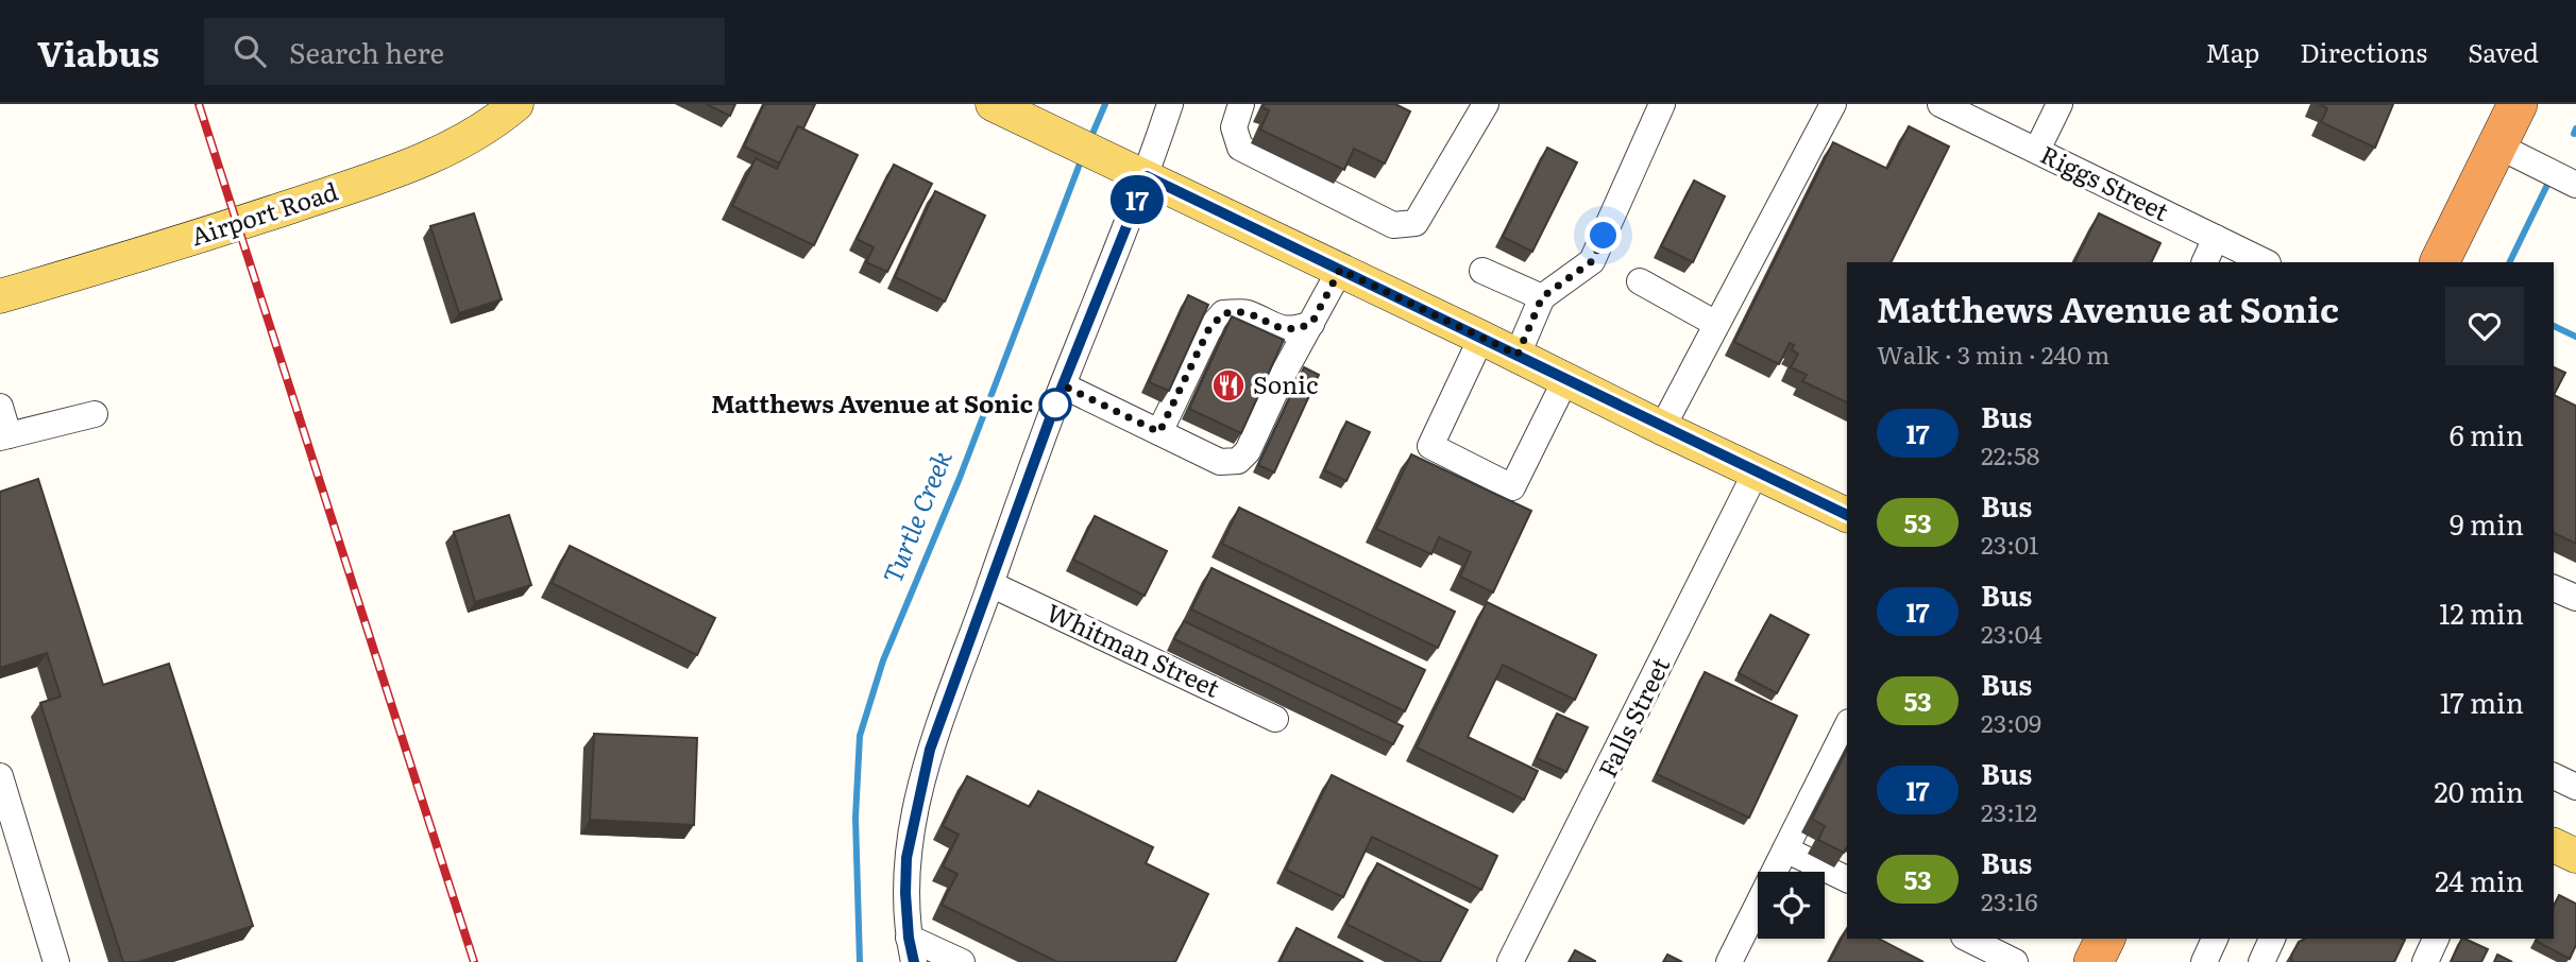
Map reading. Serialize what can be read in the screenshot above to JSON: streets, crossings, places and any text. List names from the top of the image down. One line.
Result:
{"streets":{"main road":["Airport Road"],"street":["Riggs Street","Whitman Street","Falls Street"]},"water":["Turtle Creek"],"places":{"restaurant":["Sonic"],"other":["Matthews Avenue at Sonic"]},"lines":["bus line 17"],"page":{"header":"Viabus","search":"Search here","nav":["Map","Directions","Saved"],"on_map":"17","heading":["Matthews Avenue at Sonic","Walk · 3 min · 240 m"],"list":[{"mark":"17","name":"Bus","note":"22:58","value":"6 min"},{"mark":"53","name":"Bus","note":"23:01","value":"9 min"},{"mark":"17","name":"Bus","note":"23:04","value":"12 min"},{"mark":"53","name":"Bus","note":"23:09","value":"17 min"},{"mark":"17","name":"Bus","note":"23:12","value":"20 min"},{"mark":"53","name":"Bus","note":"23:16","value":"24 min"}]}}
